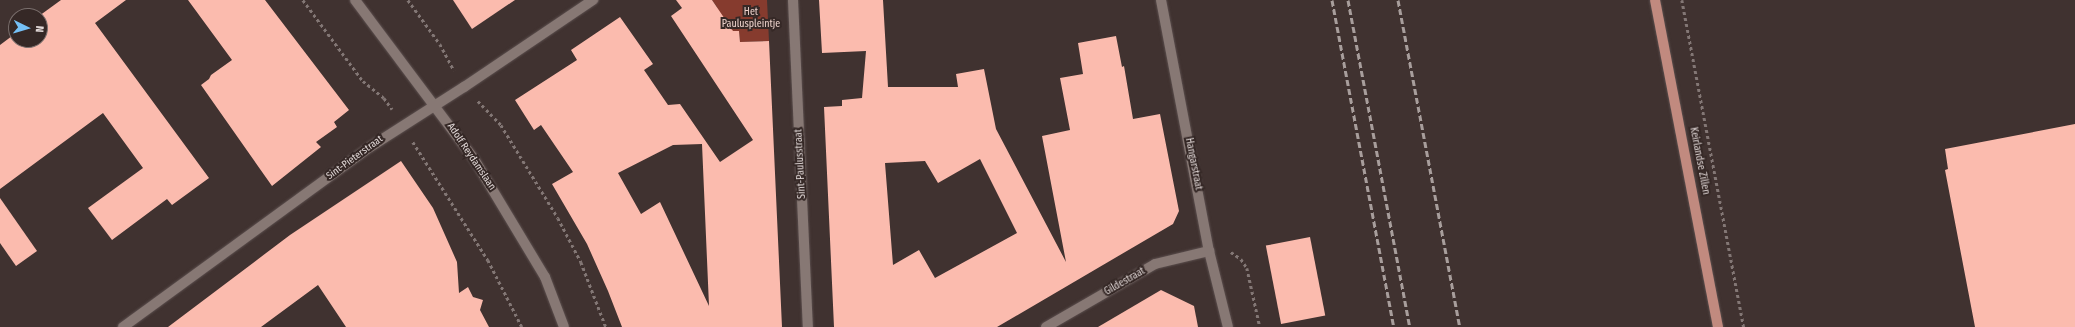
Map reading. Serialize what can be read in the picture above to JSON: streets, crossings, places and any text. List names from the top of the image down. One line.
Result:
{"streets":{"main road":["Keirlandse Zillen"],"street":["Adolf Reydamslaan","Sint-Pieterstraat","Sint-Paulusstraat","Hangarstraat","Gildestraat"]},"crossings":[["Adolf Reydamslaan","Sint-Pieterstraat"],["Hangarstraat","Gildestraat"]],"parks":["Het Pauluspleintje"],"north":"right"}
